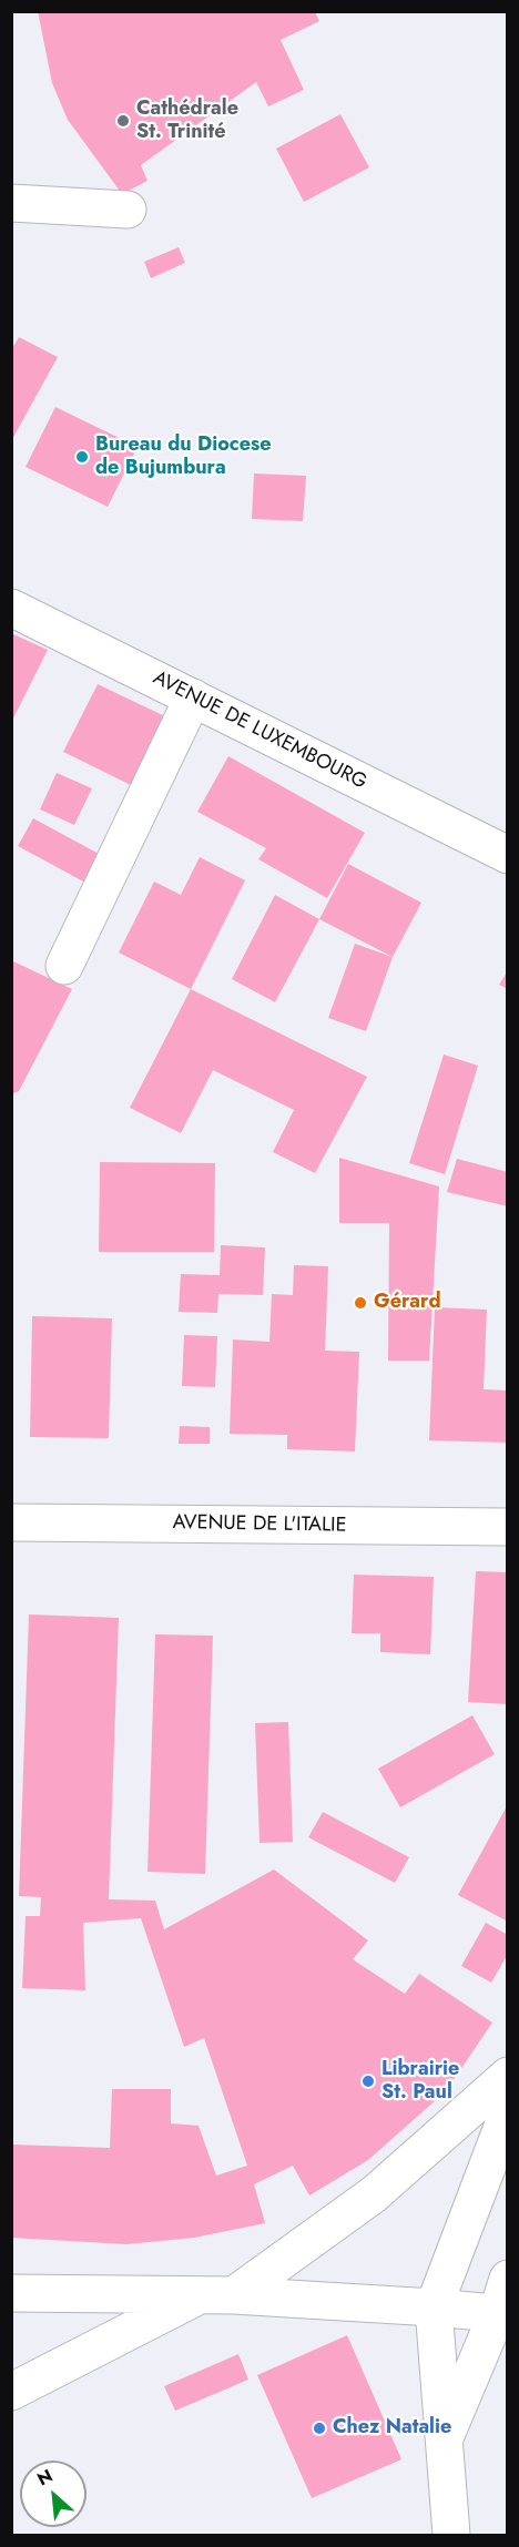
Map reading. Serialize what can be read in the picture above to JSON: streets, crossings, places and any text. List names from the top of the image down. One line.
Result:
{"streets":{"street":["AVENUE DE LUXEMBOURG","AVENUE DE L'ITALIE"]},"places":["Cathédrale St. Trinité","Bureau du Diocese de Bujumbura","Gérard","Librairie St. Paul","Chez Natalie"],"north":"top left"}
